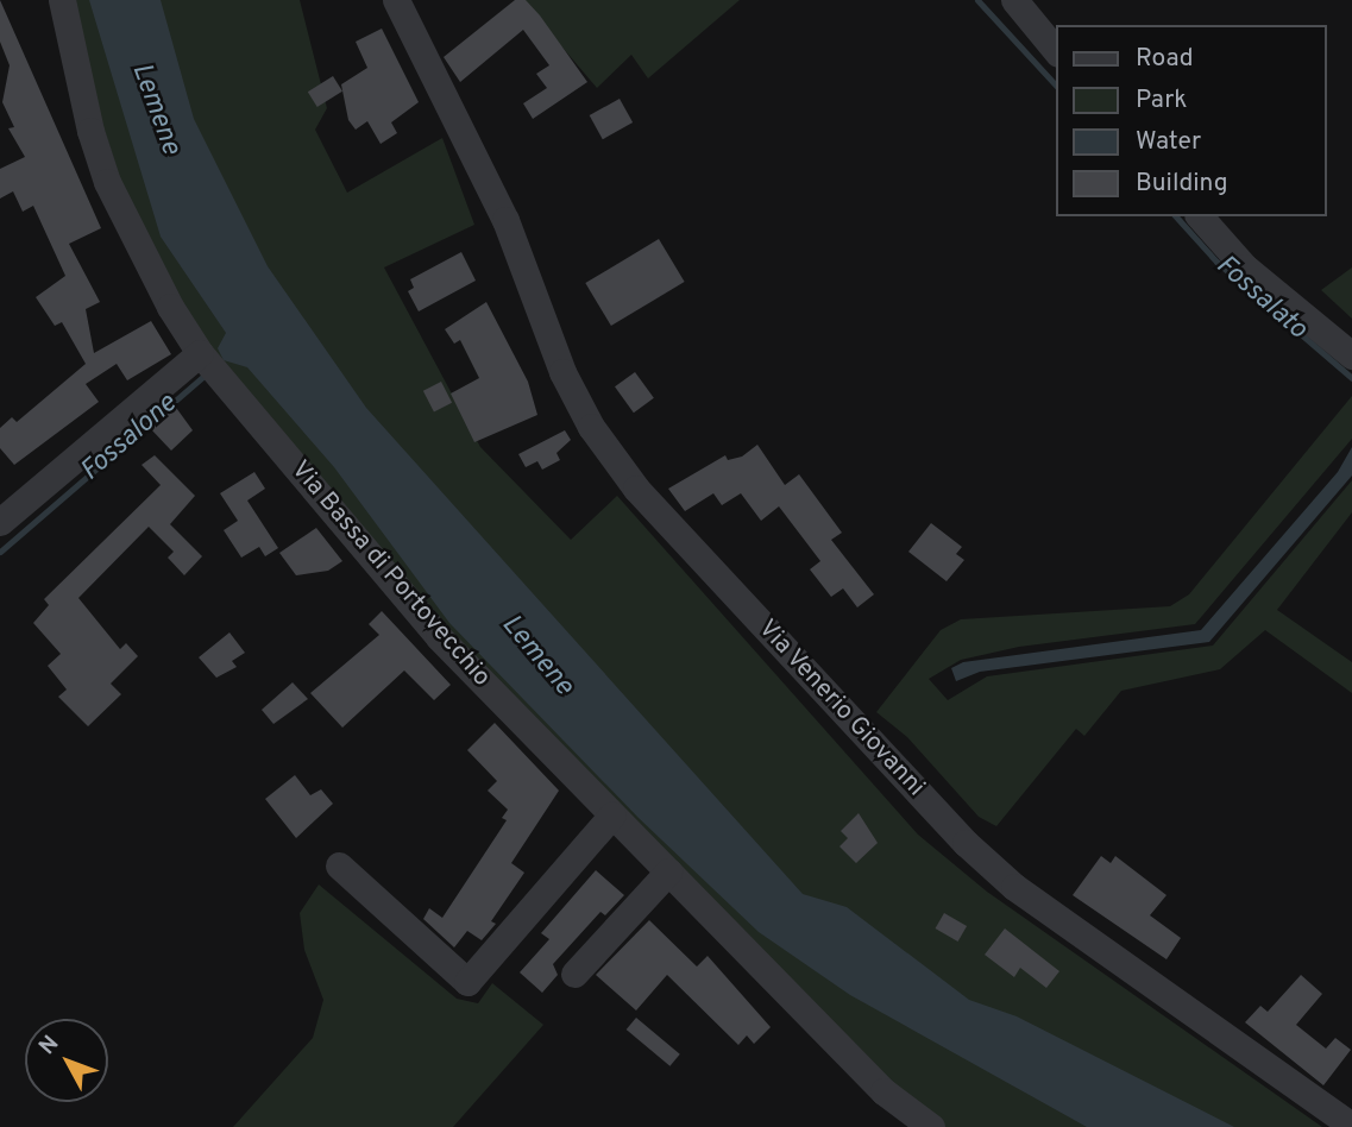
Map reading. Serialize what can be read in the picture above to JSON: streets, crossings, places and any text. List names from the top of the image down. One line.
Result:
{"streets":{"street":["Via Bassa di Portovecchio","Via Venerio Giovanni"]},"water":["Lemene","Fossalato","Fossalone"],"legend":["Road","Park","Water","Building"],"north":"top left"}
